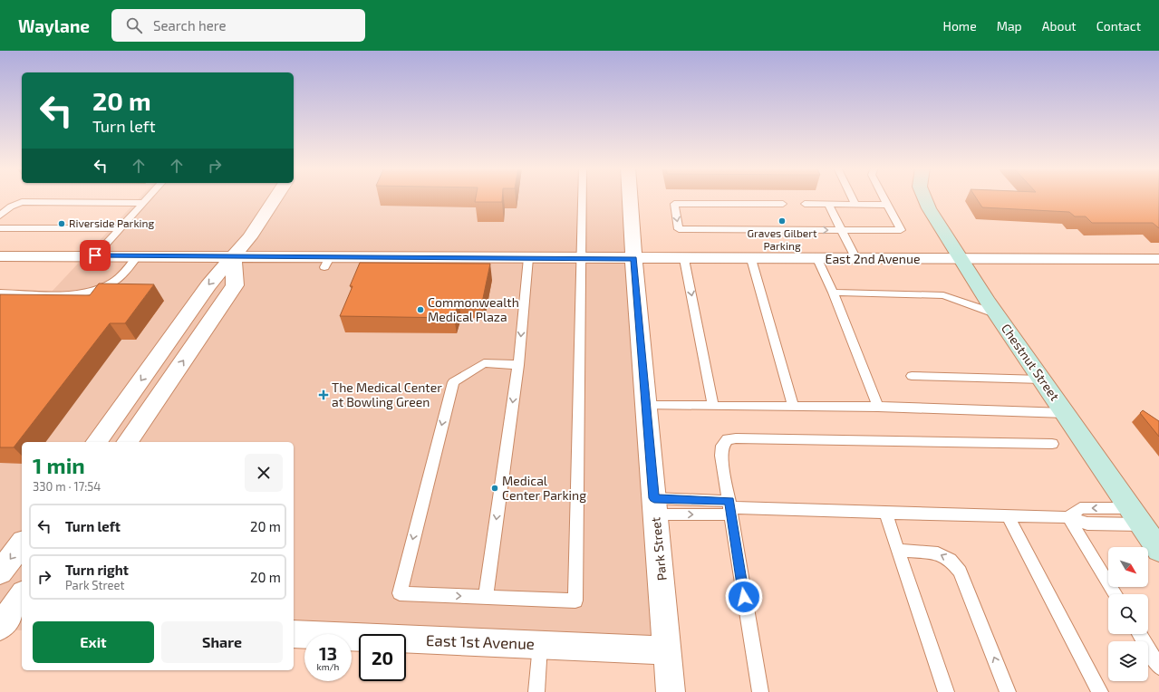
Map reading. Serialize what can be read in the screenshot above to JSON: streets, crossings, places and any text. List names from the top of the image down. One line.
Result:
{"streets":{"street":["East 2nd Avenue","Chestnut Street","Park Street","East 1st Avenue"]},"crossings":[["East 2nd Avenue","Chestnut Street"],["East 2nd Avenue","Park Street"],["Park Street","East 1st Avenue"]],"places":{"other":["Graves Gilbert Parking","Riverside Parking","Commonwealth Medical Plaza","Medical Center Parking"],"health":["The Medical Center at Bowling Green"]},"north":"bottom right","page":{"header":"Waylane","search":"Search here","nav":["Home","Map","About","Contact"],"turn":["20 m","Turn left"],"heading":["1 min","330 m · 17:54"],"list":[{"name":"Turn left","value":"20 m"},{"name":"Turn right","note":"Park Street","value":"20 m"}],"buttons":["Exit","Share"],"speed":"13 km/h","limit":"20"}}
